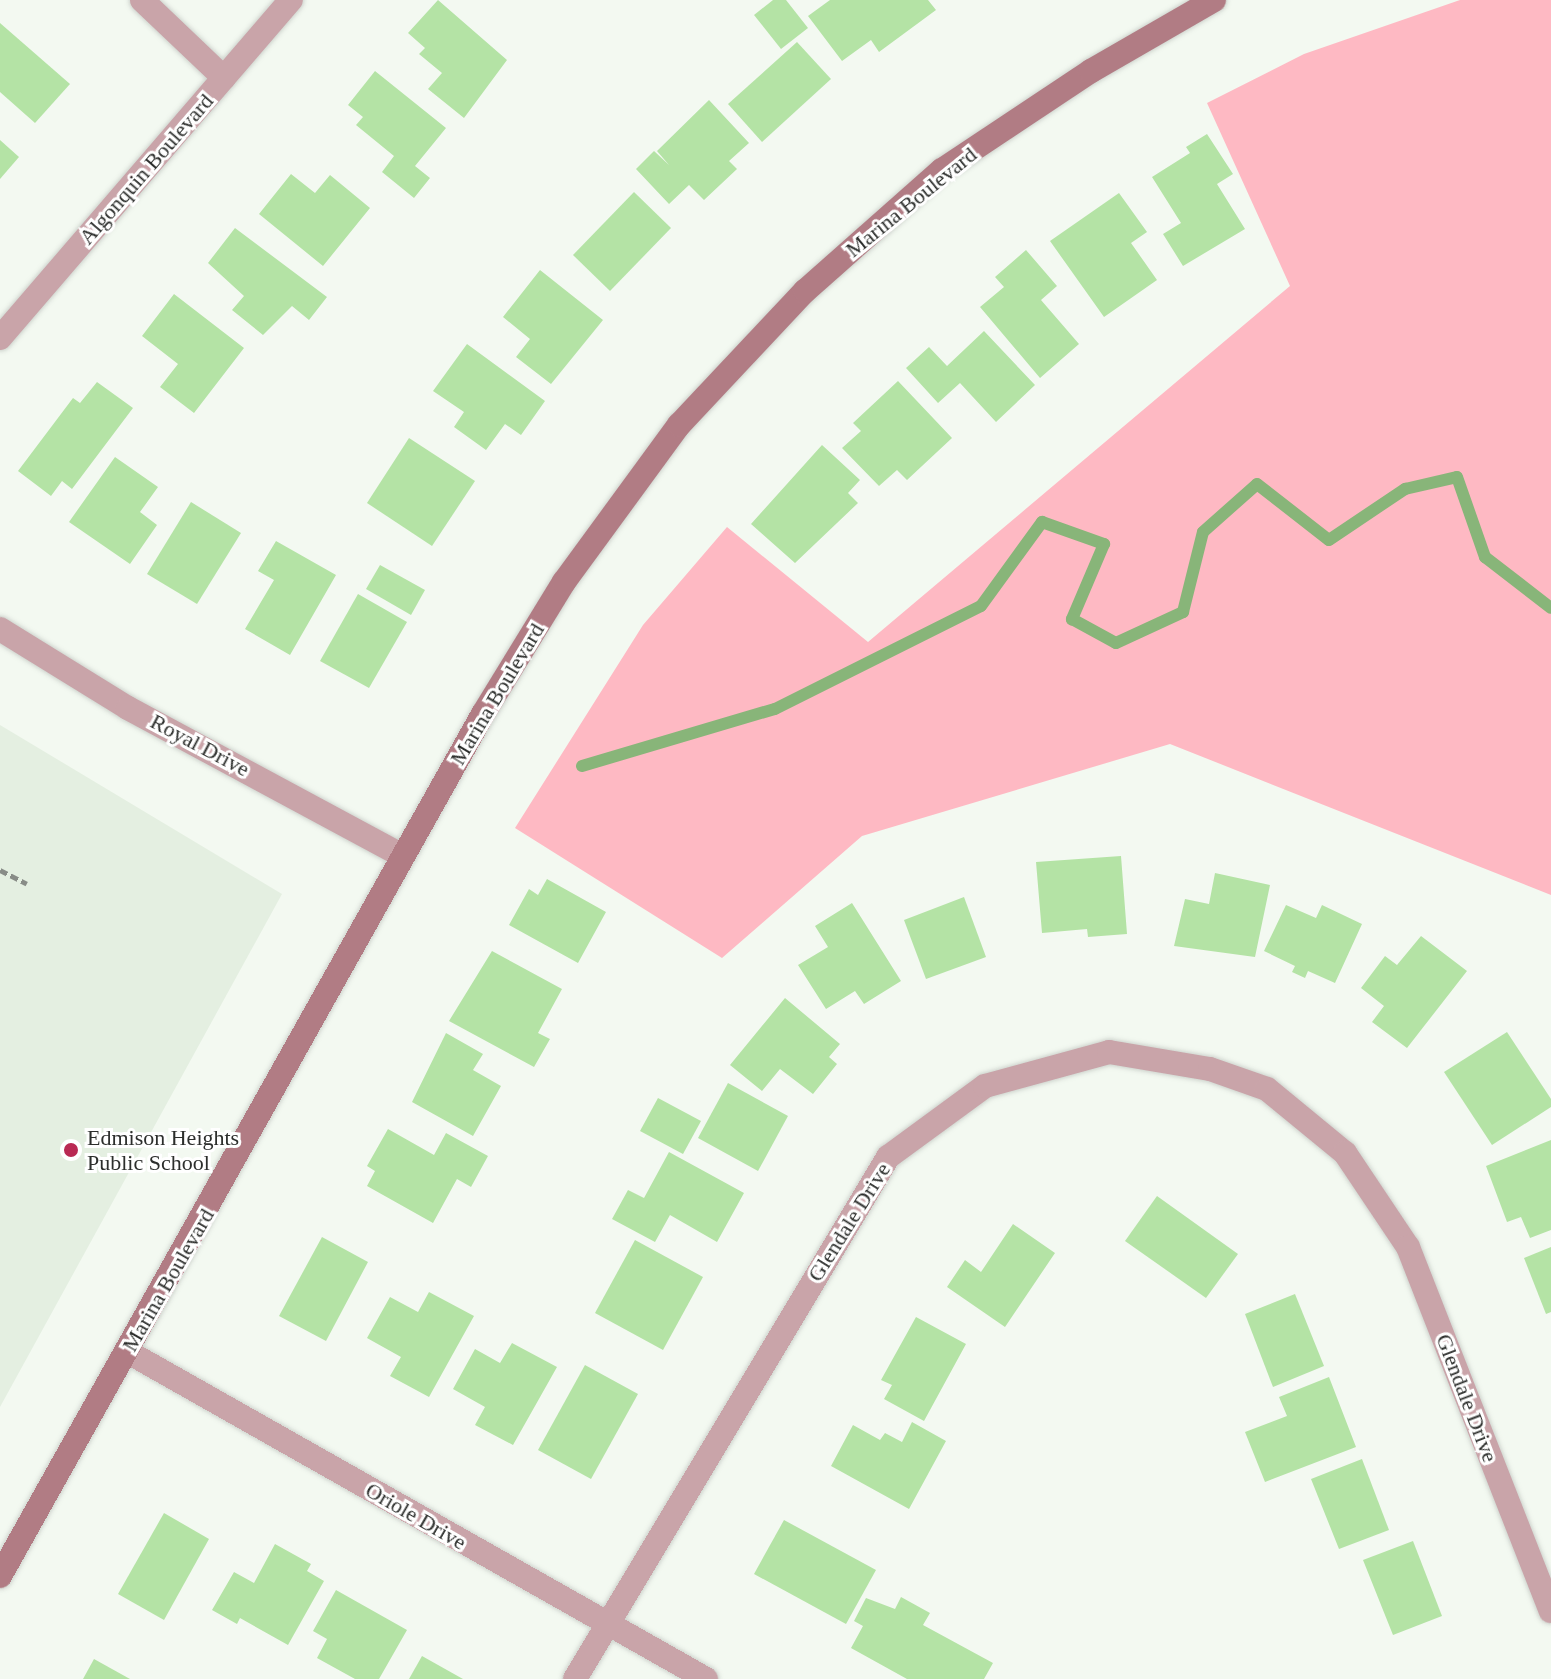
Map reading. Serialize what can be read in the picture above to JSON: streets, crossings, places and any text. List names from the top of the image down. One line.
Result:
{"streets":{"street":["Algonquin Boulevard","Marina Boulevard","Royal Drive","Glendale Drive","Oriole Drive"]},"crossings":[["Marina Boulevard","Royal Drive"],["Marina Boulevard","Oriole Drive"],["Glendale Drive","Oriole Drive"]],"places":["Edmison Heights Public School"]}
